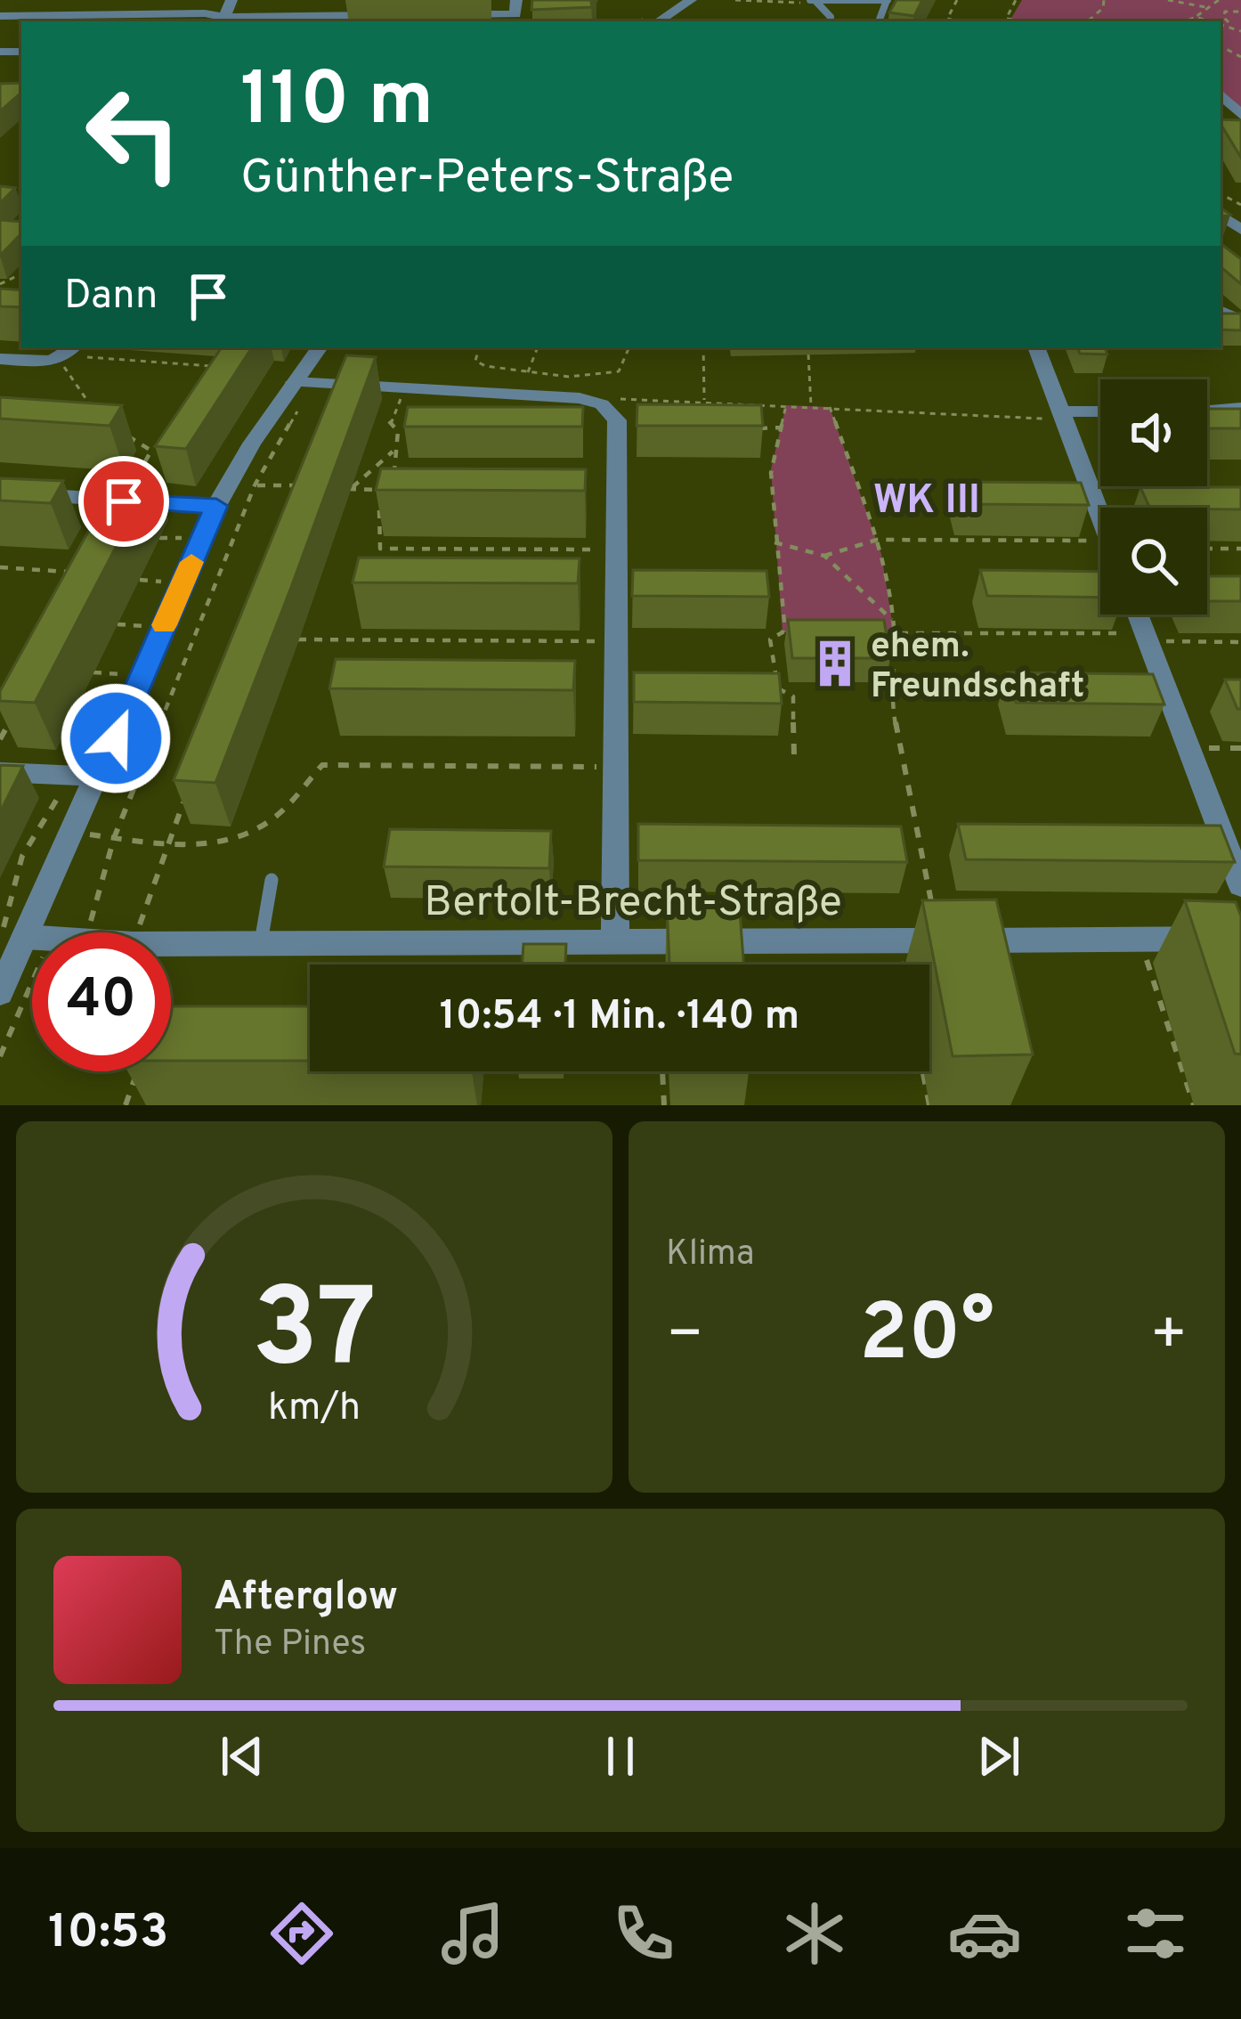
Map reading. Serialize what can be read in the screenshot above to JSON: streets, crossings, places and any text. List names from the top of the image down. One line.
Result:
{"streets":{"street":["Bertolt-Brecht-Straße"]},"districts":["WK III"],"places":{"building":["ehem. Freundschaft"]},"page":{"turn":["110 m","Günther-Peters-Straße"],"then":"Dann","limit":"40","trip":"10:54 · 1 Min. · 140 m","tile":"Klima","heat":["−","20°","+"],"song":["Afterglow","The Pines"],"tabs":"10:53","gauge":["37","km/h"]}}
